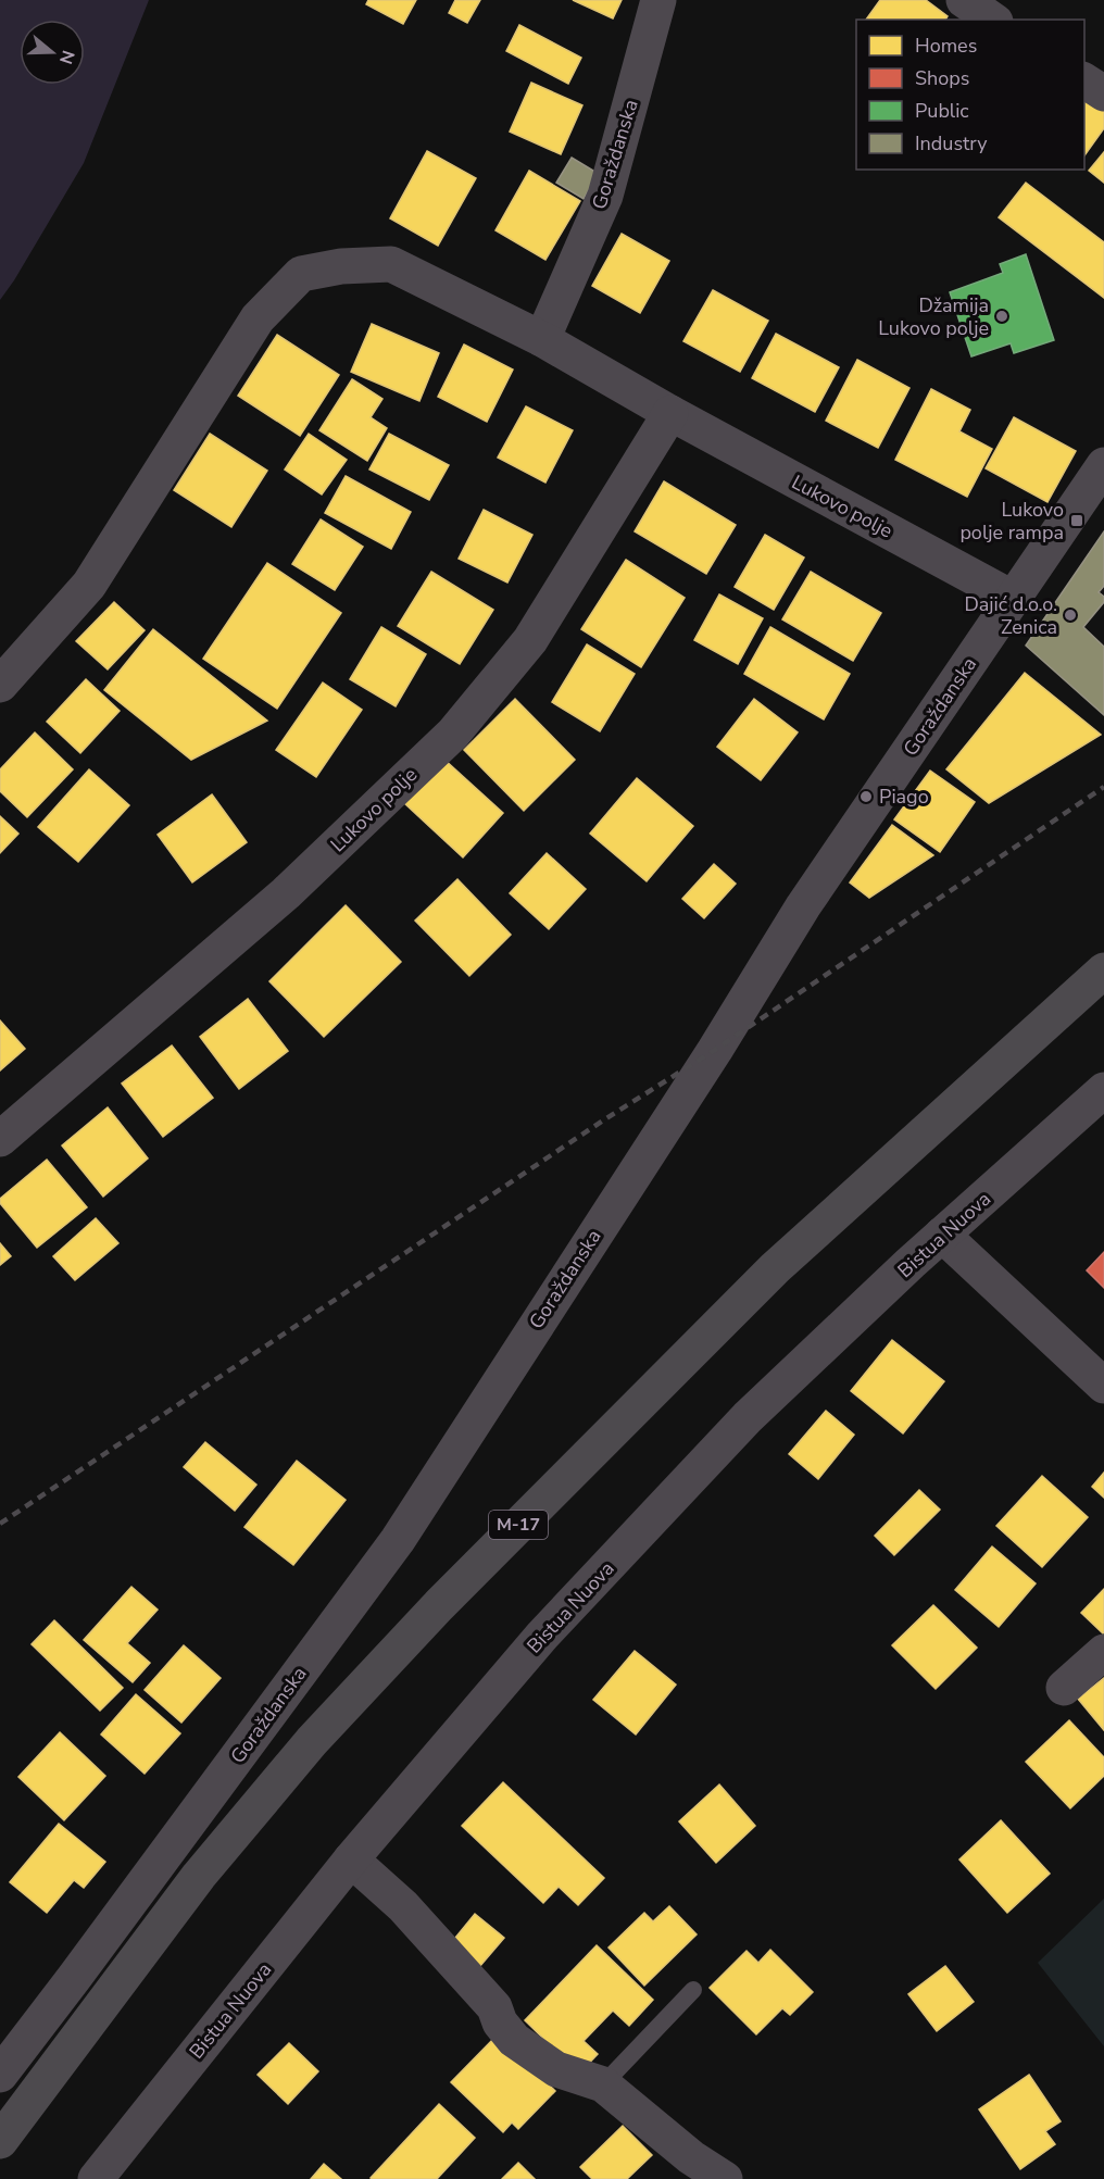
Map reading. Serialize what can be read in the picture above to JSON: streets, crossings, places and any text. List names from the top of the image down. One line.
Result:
{"streets":{"highway":["M-17"],"street":["Goraždanska","Lukovo polje","Bistua Nuova"]},"crossings":[["Goraždanska","Lukovo polje"]],"places":{"other":["Džamija Lukovo polje","Dajić d.o.o. Zenica","Piago"],"transit":["Lukovo polje rampa"]},"legend":["Homes","Shops","Public","Industry"],"north":"right"}
